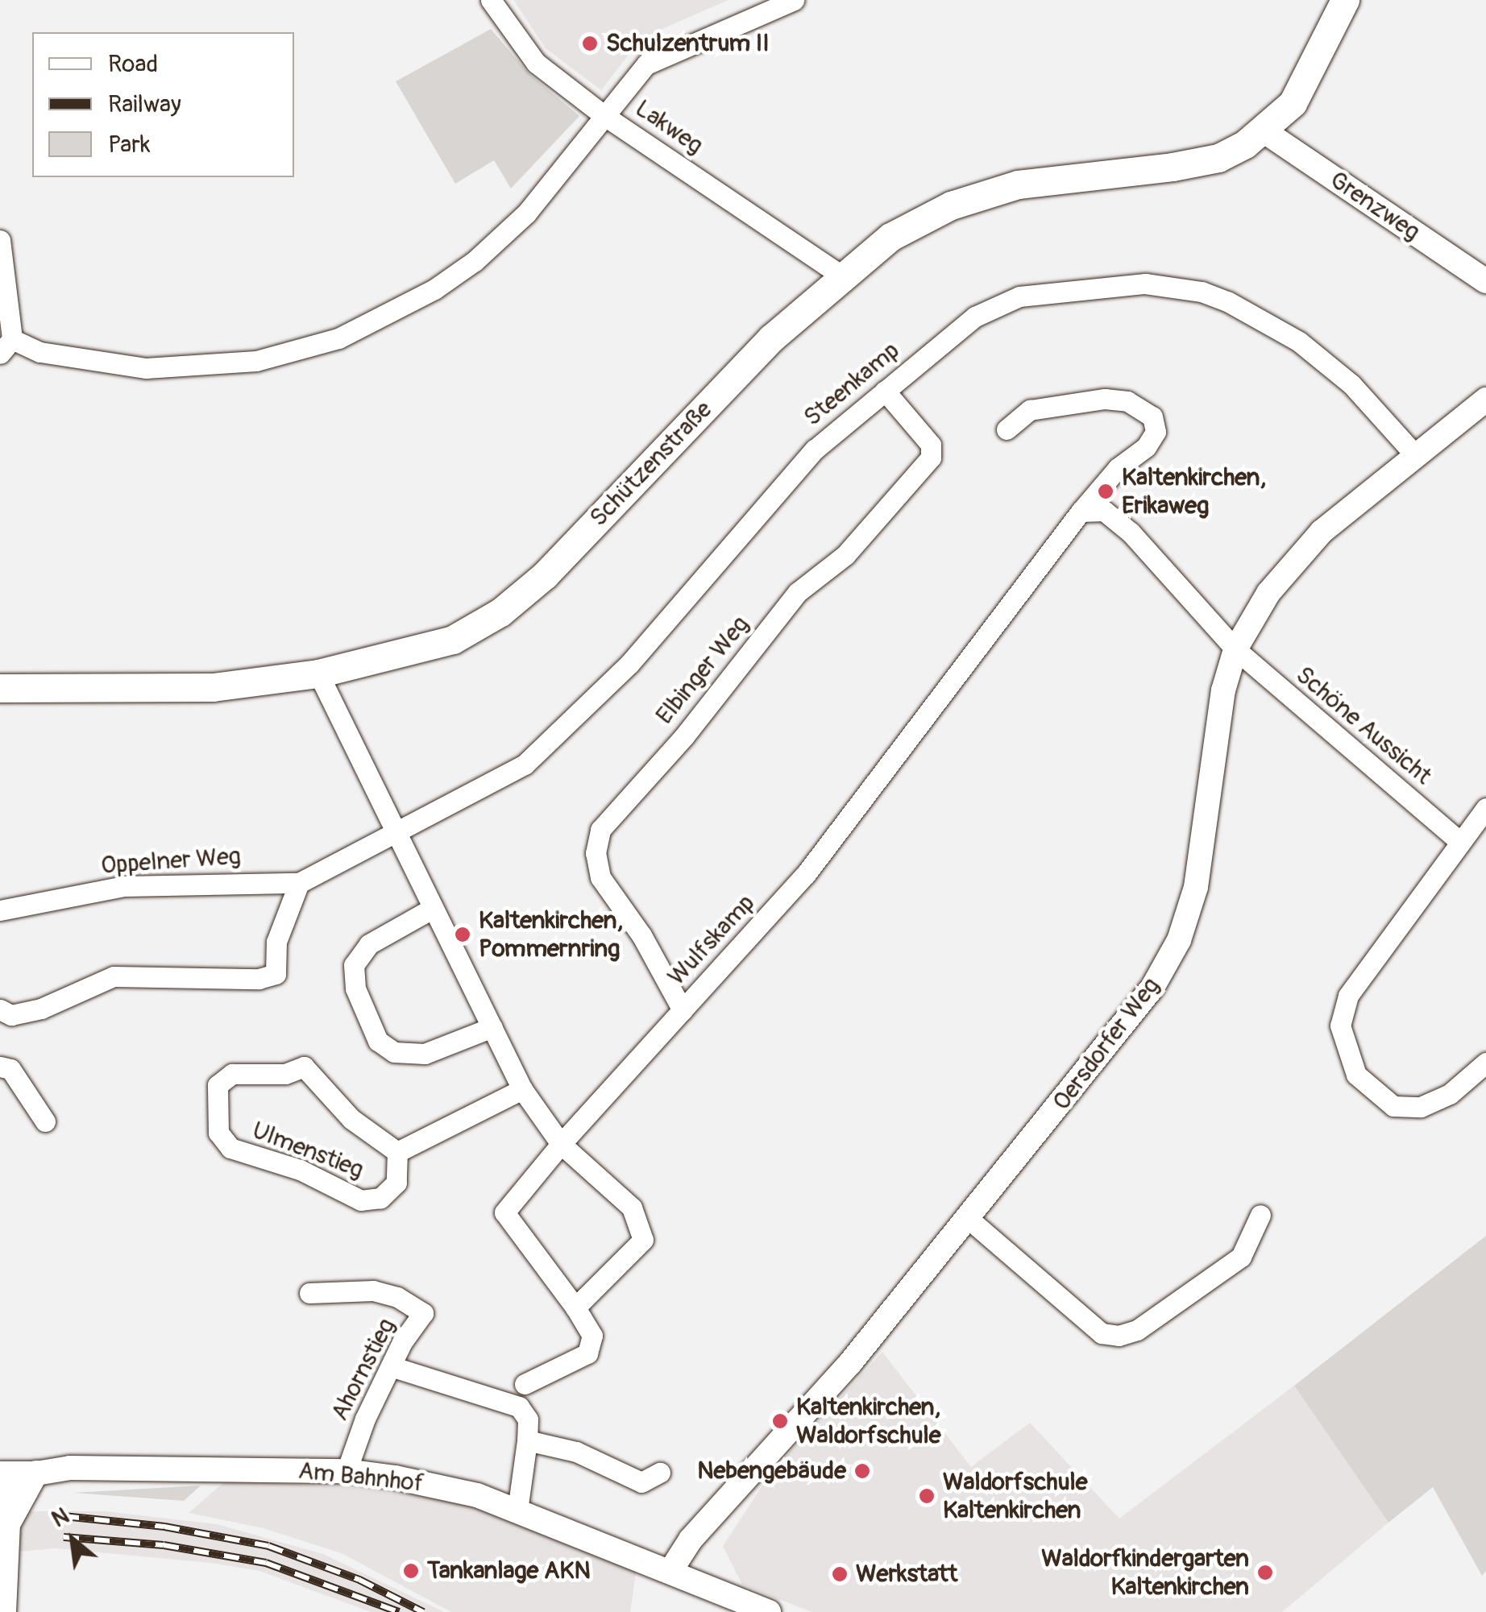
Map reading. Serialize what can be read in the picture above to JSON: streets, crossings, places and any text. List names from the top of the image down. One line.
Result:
{"streets":{"main road":["Schützenstraße"],"street":["Lakweg","Grenzweg","Steenkamp","Elbinger Weg","Schöne Aussicht","Oppelner Weg","Wulfskamp","Oersdorfer Weg","Ulmenstieg","Ahornstieg","Am Bahnhof"]},"crossings":[["Lakweg","Schützenstraße"],["Grenzweg","Schützenstraße"],["Steenkamp","Elbinger Weg"],["Steenkamp","Oppelner Weg"],["Steenkamp","Oersdorfer Weg"],["Elbinger Weg","Wulfskamp"],["Schöne Aussicht","Oersdorfer Weg"],["Oersdorfer Weg","Am Bahnhof"],["Ahornstieg","Am Bahnhof"]],"places":["Schulzentrum II","Kaltenkirchen, Erikaweg","Kaltenkirchen, Pommernring","Kaltenkirchen, Waldorfschule","Nebengebäude","Waldorfschule Kaltenkirchen","Tankanlage AKN","Waldorfkindergarten Kaltenkirchen","Werkstatt"],"legend":["Road","Railway","Park"],"north":"top left"}
